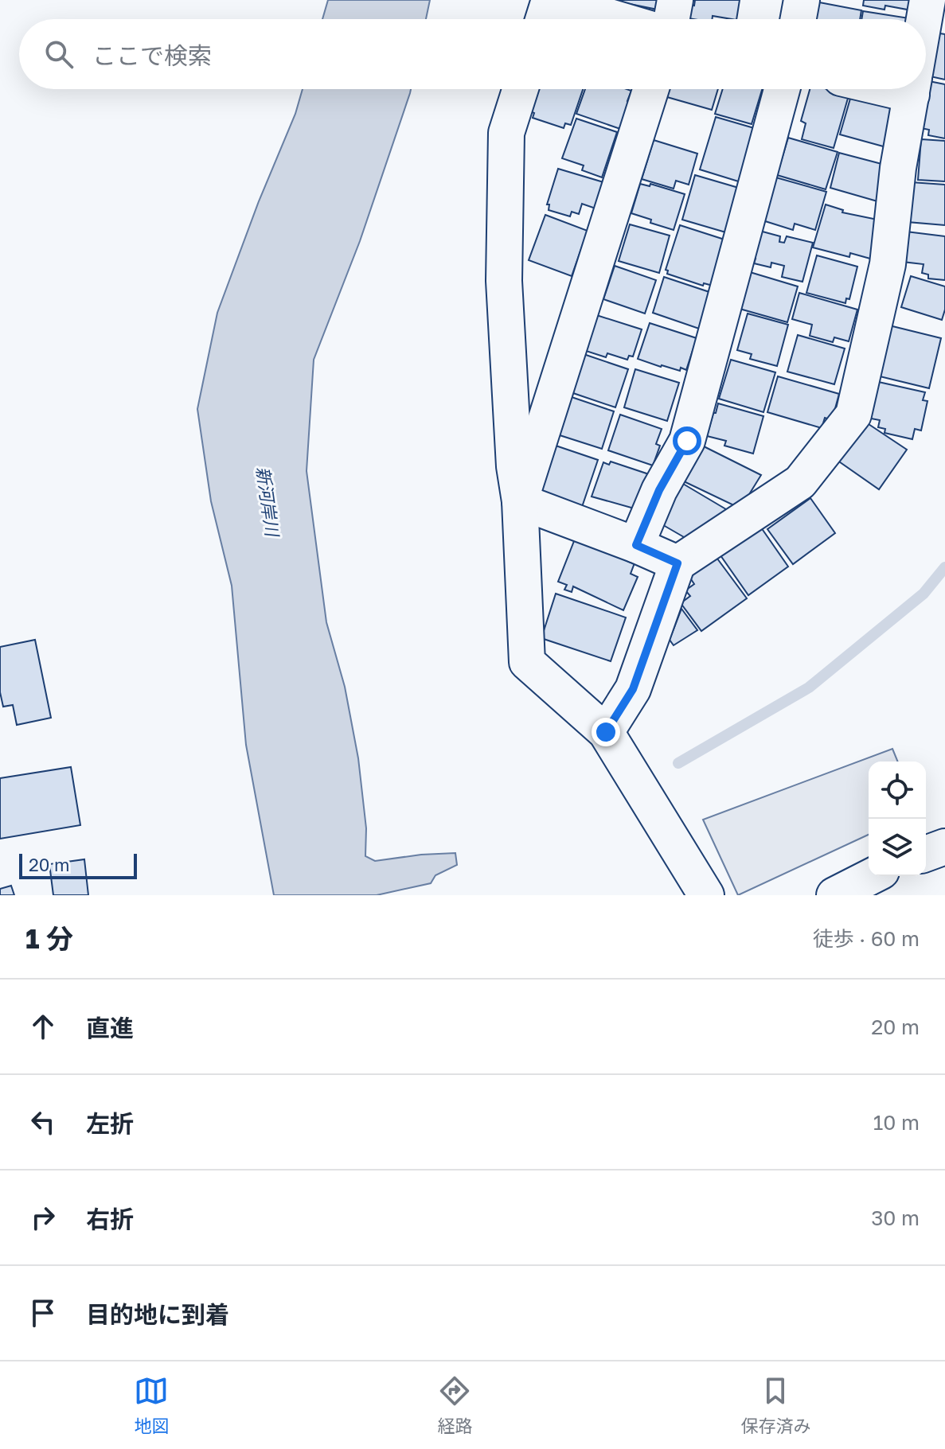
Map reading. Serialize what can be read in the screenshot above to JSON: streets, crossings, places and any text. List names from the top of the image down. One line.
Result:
{"water":["新河岸川"],"scale_bar":"20 m","page":{"search":"ここで検索","scale":"20 m","heading":["1 分","徒歩 · 60 m"],"list":[["直進","20 m"],["左折","10 m"],["右折","30 m"],"目的地に到着"],"nav":["地図","経路","保存済み"]}}
